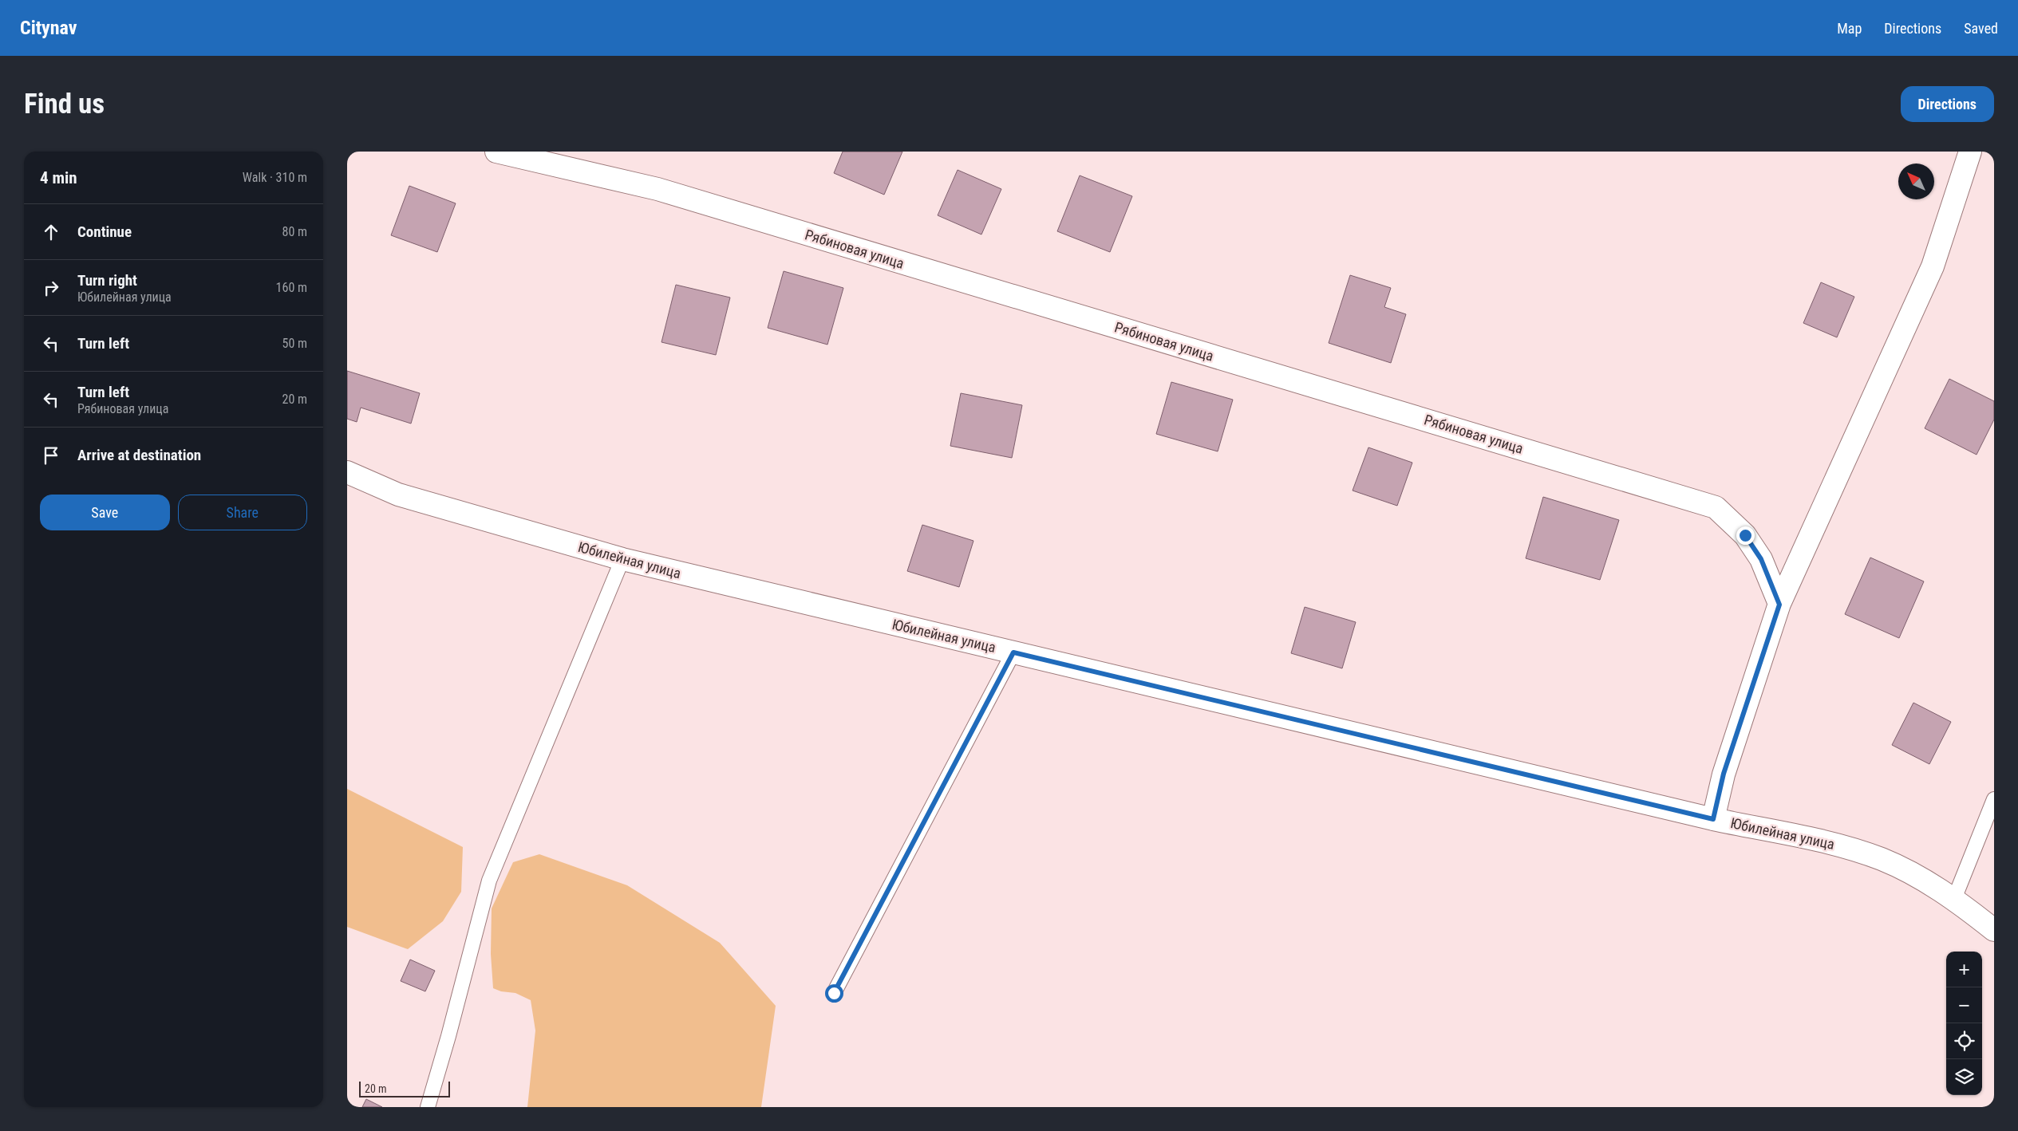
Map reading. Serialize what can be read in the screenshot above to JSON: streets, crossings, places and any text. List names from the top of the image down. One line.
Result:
{"streets":{"street":["Рябиновая улица","Юбилейная улица"]},"scale_bar":"20 m","north":"top left","page":{"header":"Citynav","nav":["Map","Directions","Saved"],"buttons":["Directions",["Save","Share"]],"title":"Find us","heading":["4 min","Walk · 310 m"],"list":[["Continue","80 m"],["Turn right","Юбилейная улица","160 m"],["Turn left","50 m"],["Turn left","Рябиновая улица","20 m"],"Arrive at destination"],"map_buttons":["+","−"],"scale":"20 m"}}
